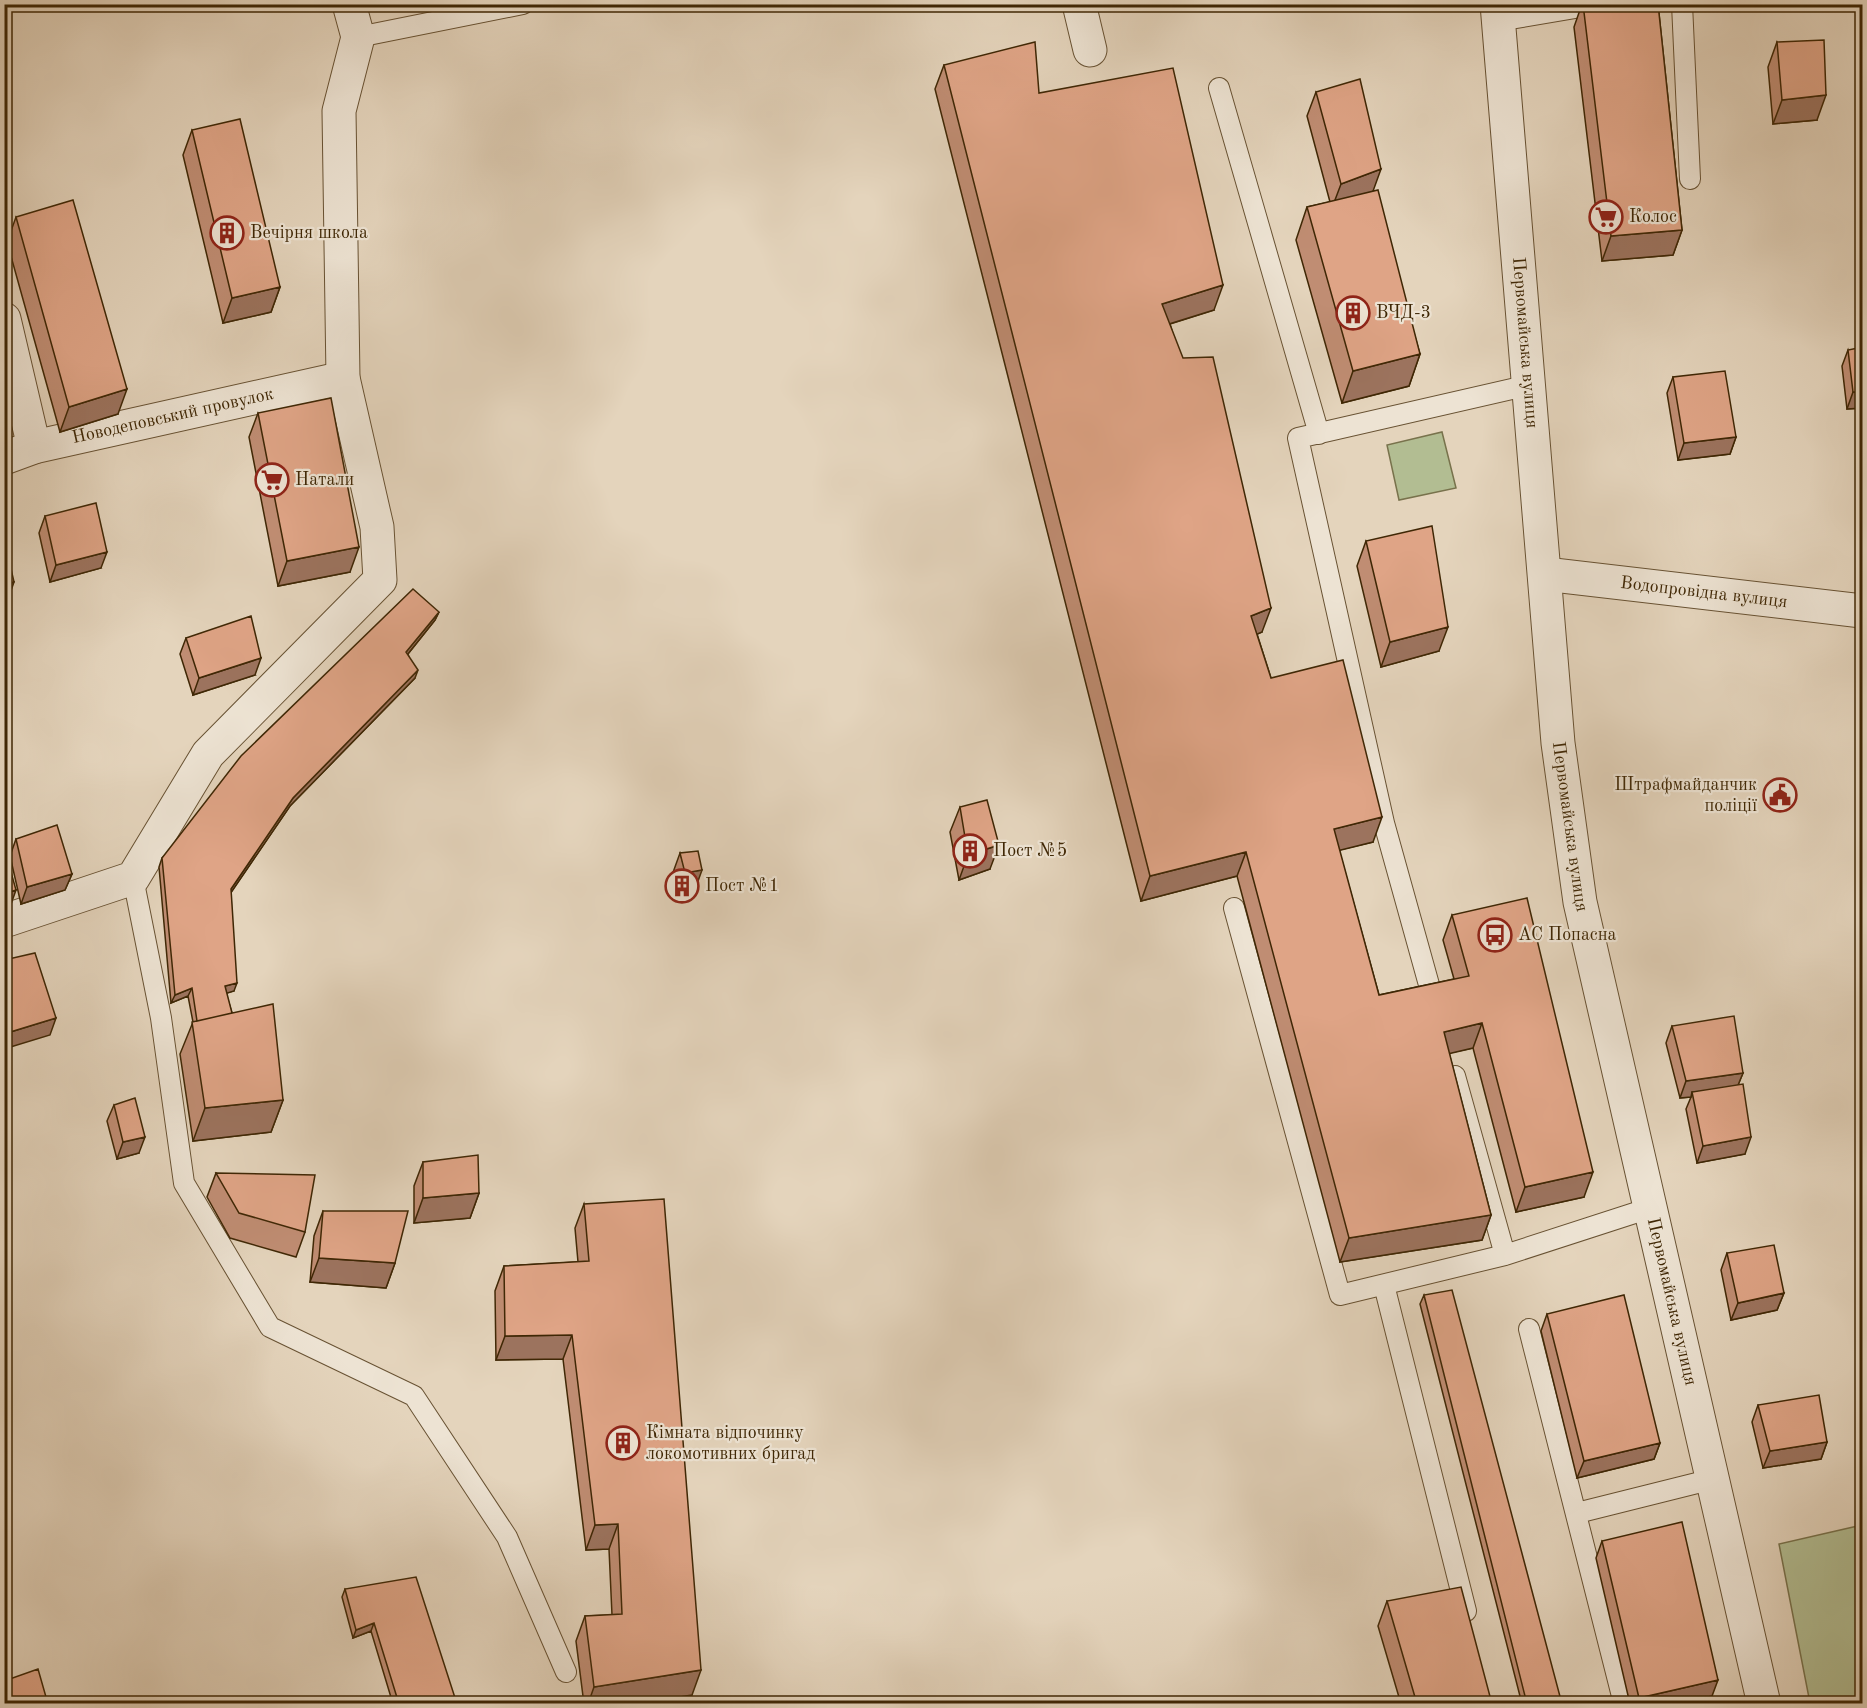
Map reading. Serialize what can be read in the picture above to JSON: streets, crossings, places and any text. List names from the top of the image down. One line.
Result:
{"streets":{"street":["Первомайська вулиця","Новодеповський провулок","Водопровідна вулиця"]},"crossings":[["Первомайська вулиця","Водопровідна вулиця"]],"places":{"supermarket":["Колос","Натали"],"building":["Вечірня школа","ВЧД-3","Пост №5","Пост №1","Кімната відпочинку локомотивних бригад"],"public building":["Штрафмайданчик поліції"],"bus stop":["АС Попасна"]}}
